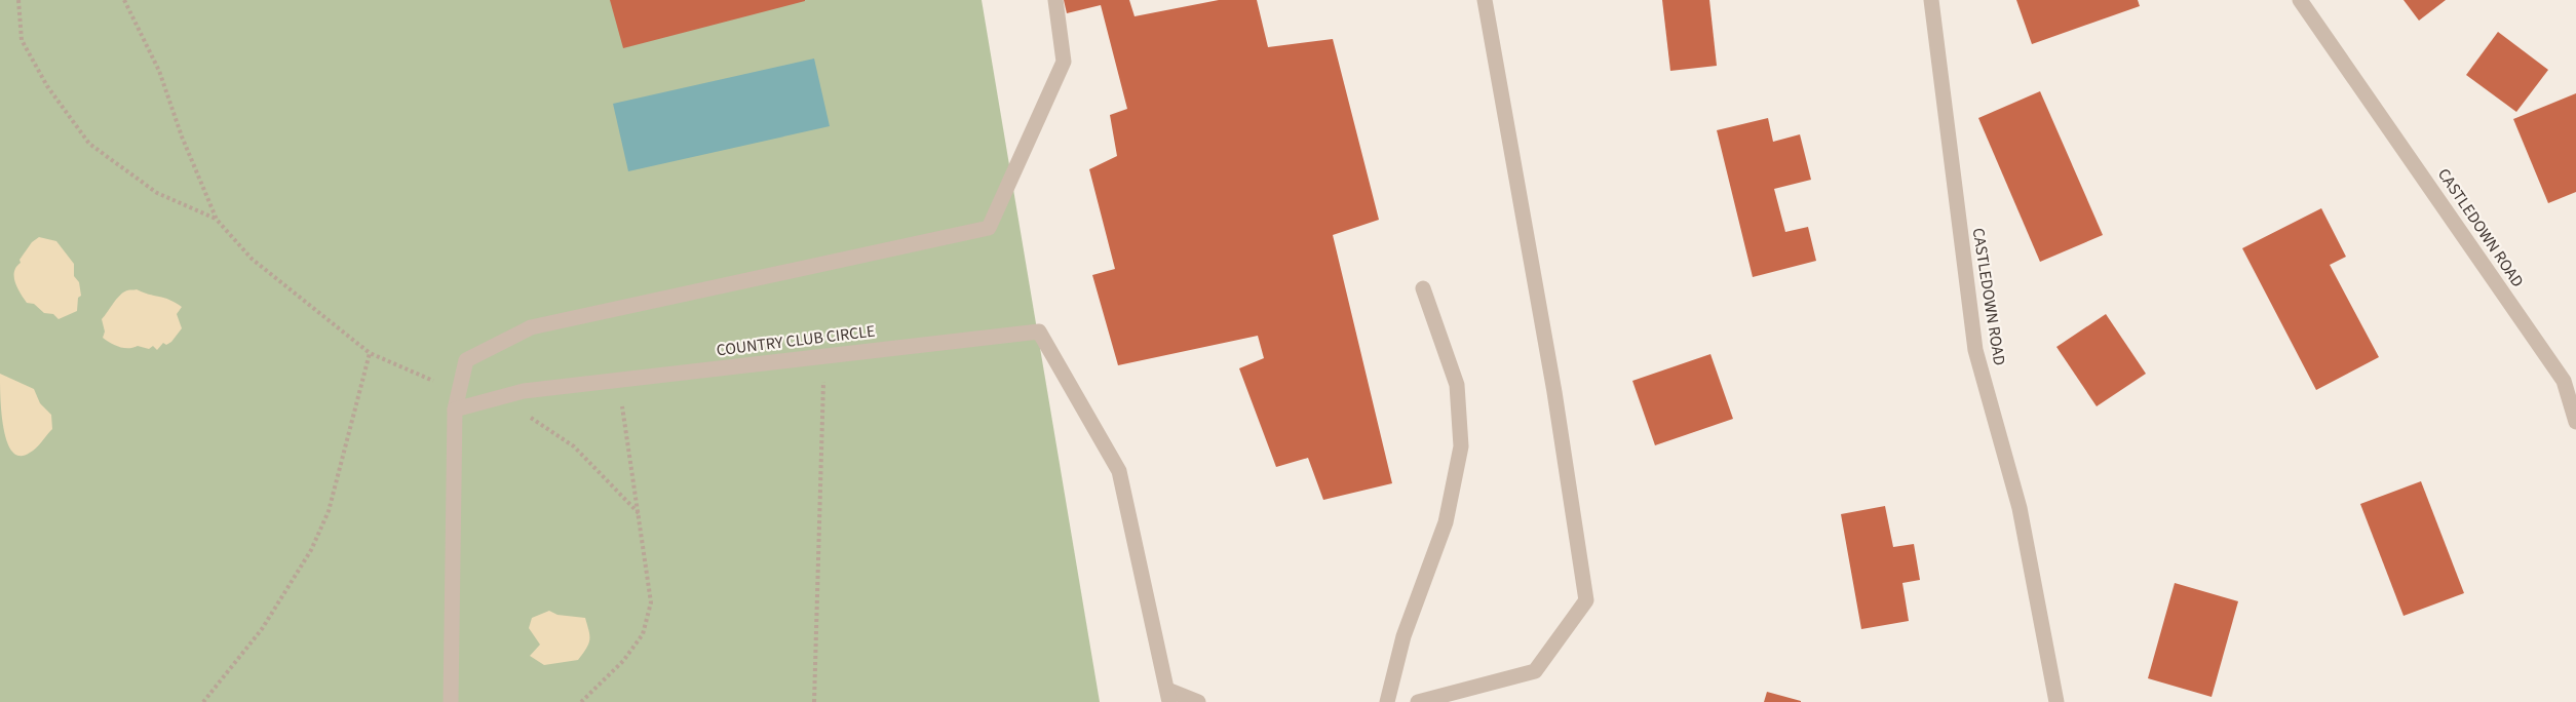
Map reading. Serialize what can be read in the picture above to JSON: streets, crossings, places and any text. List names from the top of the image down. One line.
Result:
{"streets":{"street":["CASTLEDOWN ROAD","COUNTRY CLUB CIRCLE"]}}
